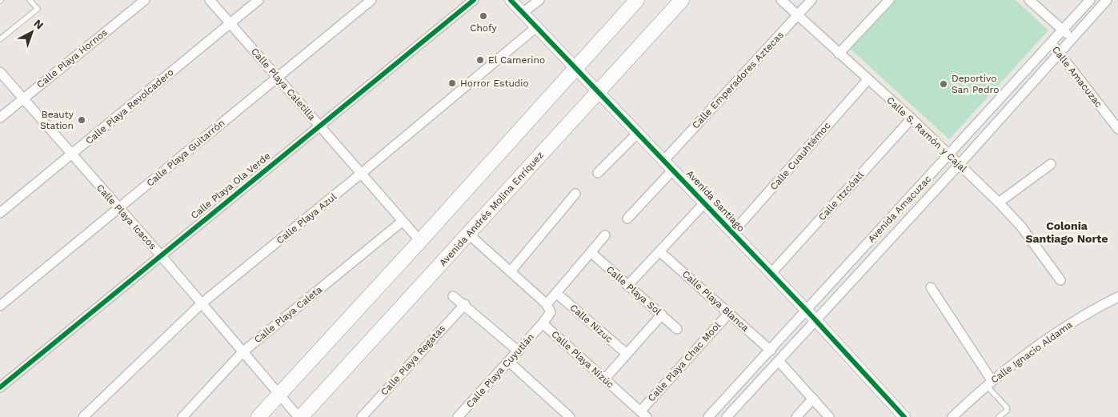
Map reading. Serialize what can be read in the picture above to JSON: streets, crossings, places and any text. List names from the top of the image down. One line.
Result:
{"streets":{"main road":["Avenida Andrés Molina Enríquez"],"street":["Calle Playa Hornos","Calle Amacuzac","Calle Emperadores Aztecas","Calle Playa Caletilla","Calle Playa Revolcadero","Calle S. Ramón y Cajal","Calle Playa Guitarrón","Calle Cuauhtémoc","Calle Playa Ola Verde","Calle Itzcóatl","Avenida Santiago","Avenida Amacuzac","Calle Playa Icacos","Calle Playa Azul","Calle Playa Sol","Calle Playa Blanca","Calle Playa Caleta","Calle Nizuc","Calle Ignacio Aldama","Calle Playa Nizúc","Calle Playa Regatas","Calle Playa Chac Mool","Calle Playa Cuyutlán"]},"crossings":[["Calle Playa Hornos","Calle Playa Icacos"],["Calle Amacuzac","Avenida Amacuzac"],["Calle Emperadores Aztecas","Calle S. Ramón y Cajal"],["Calle Emperadores Aztecas","Avenida Santiago"],["Calle Playa Caletilla","Calle Playa Revolcadero"],["Calle Playa Caletilla","Calle Playa Guitarrón"],["Calle Playa Caletilla","Calle Playa Ola Verde"],["Calle Playa Caletilla","Calle Playa Azul"],["Calle Playa Caletilla","Calle Playa Caleta"],["Calle Playa Revolcadero","Calle Playa Icacos"],["Calle S. Ramón y Cajal","Calle Cuauhtémoc"],["Calle S. Ramón y Cajal","Calle Itzcóatl"],["Calle S. Ramón y Cajal","Avenida Amacuzac"],["Calle Playa Guitarrón","Calle Playa Icacos"],["Calle Cuauhtémoc","Avenida Santiago"],["Calle Playa Ola Verde","Calle Playa Icacos"],["Calle Itzcóatl","Avenida Santiago"],["Avenida Santiago","Avenida Andrés Molina Enríquez"],["Avenida Santiago","Avenida Amacuzac"],["Avenida Santiago","Calle Playa Azul"],["Avenida Andrés Molina Enríquez","Calle Playa Icacos"],["Avenida Amacuzac","Calle Playa Blanca"],["Calle Playa Icacos","Calle Playa Azul"],["Calle Playa Icacos","Calle Playa Caleta"],["Calle Playa Blanca","Calle Playa Chac Mool"],["Calle Playa Nizúc","Calle Playa Chac Mool"],["Calle Playa Nizúc","Calle Playa Cuyutlán"]],"districts":["Colonia Santiago Norte"],"places":["Chofy","El Camerino","Horror Estudio","Deportivo San Pedro","Beauty Station"],"north":"top right"}
